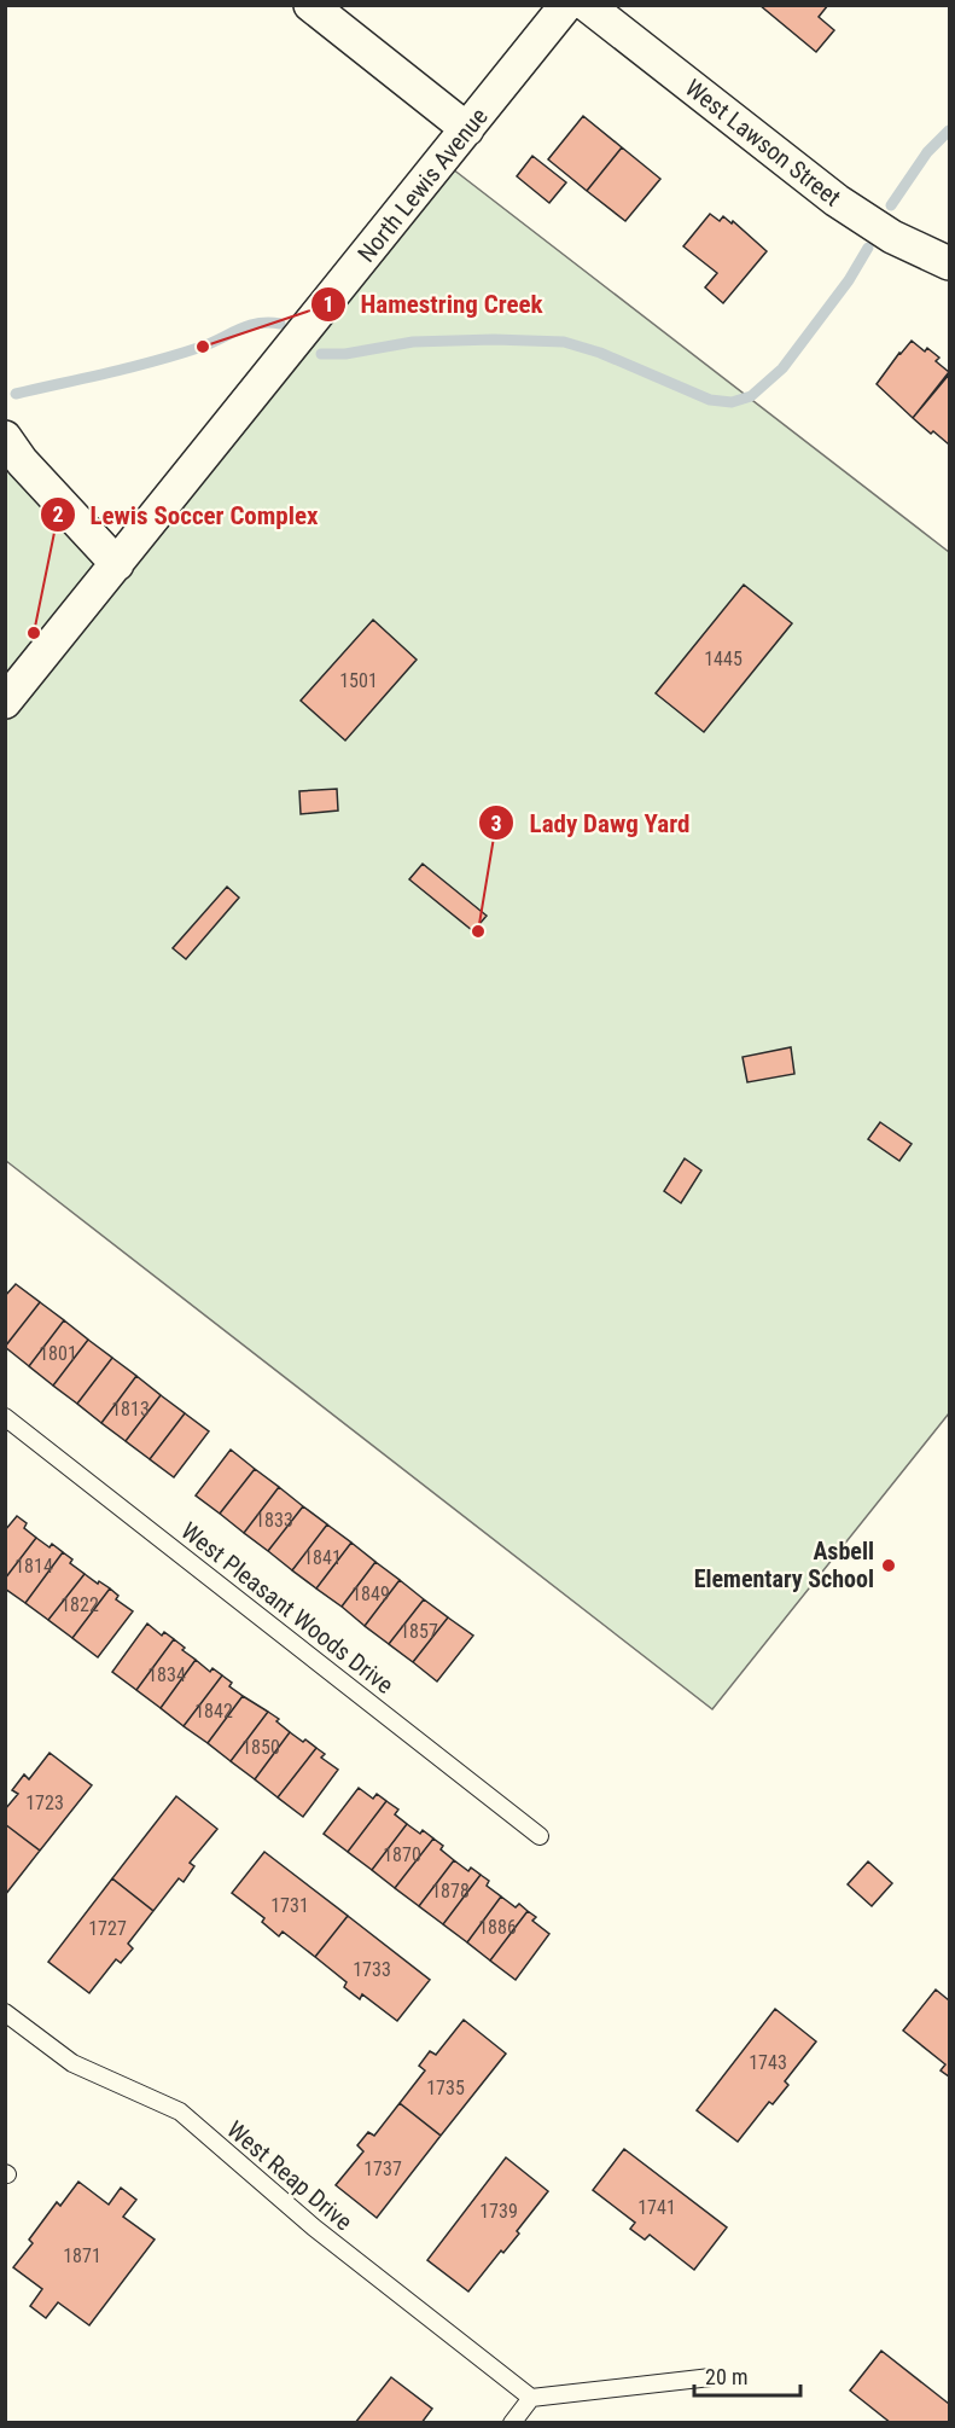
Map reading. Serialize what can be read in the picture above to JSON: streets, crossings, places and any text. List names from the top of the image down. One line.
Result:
{"streets":{"street":["West Lawson Street","North Lewis Avenue"],"lane":["West Pleasant Woods Drive","West Reap Drive"]},"places":["Hamestring Creek","Lewis Soccer Complex","Lady Dawg Yard","Asbell Elementary School"],"house_numbers":["1445","1501","1801","1813","1833","1841","1814","1849","1822","1857","1834","1842","1850","1723","1870","1878","1731","1886","1727","1733","1743","1735","1737","1741","1739","1871"],"scale_bar":"20 m"}
